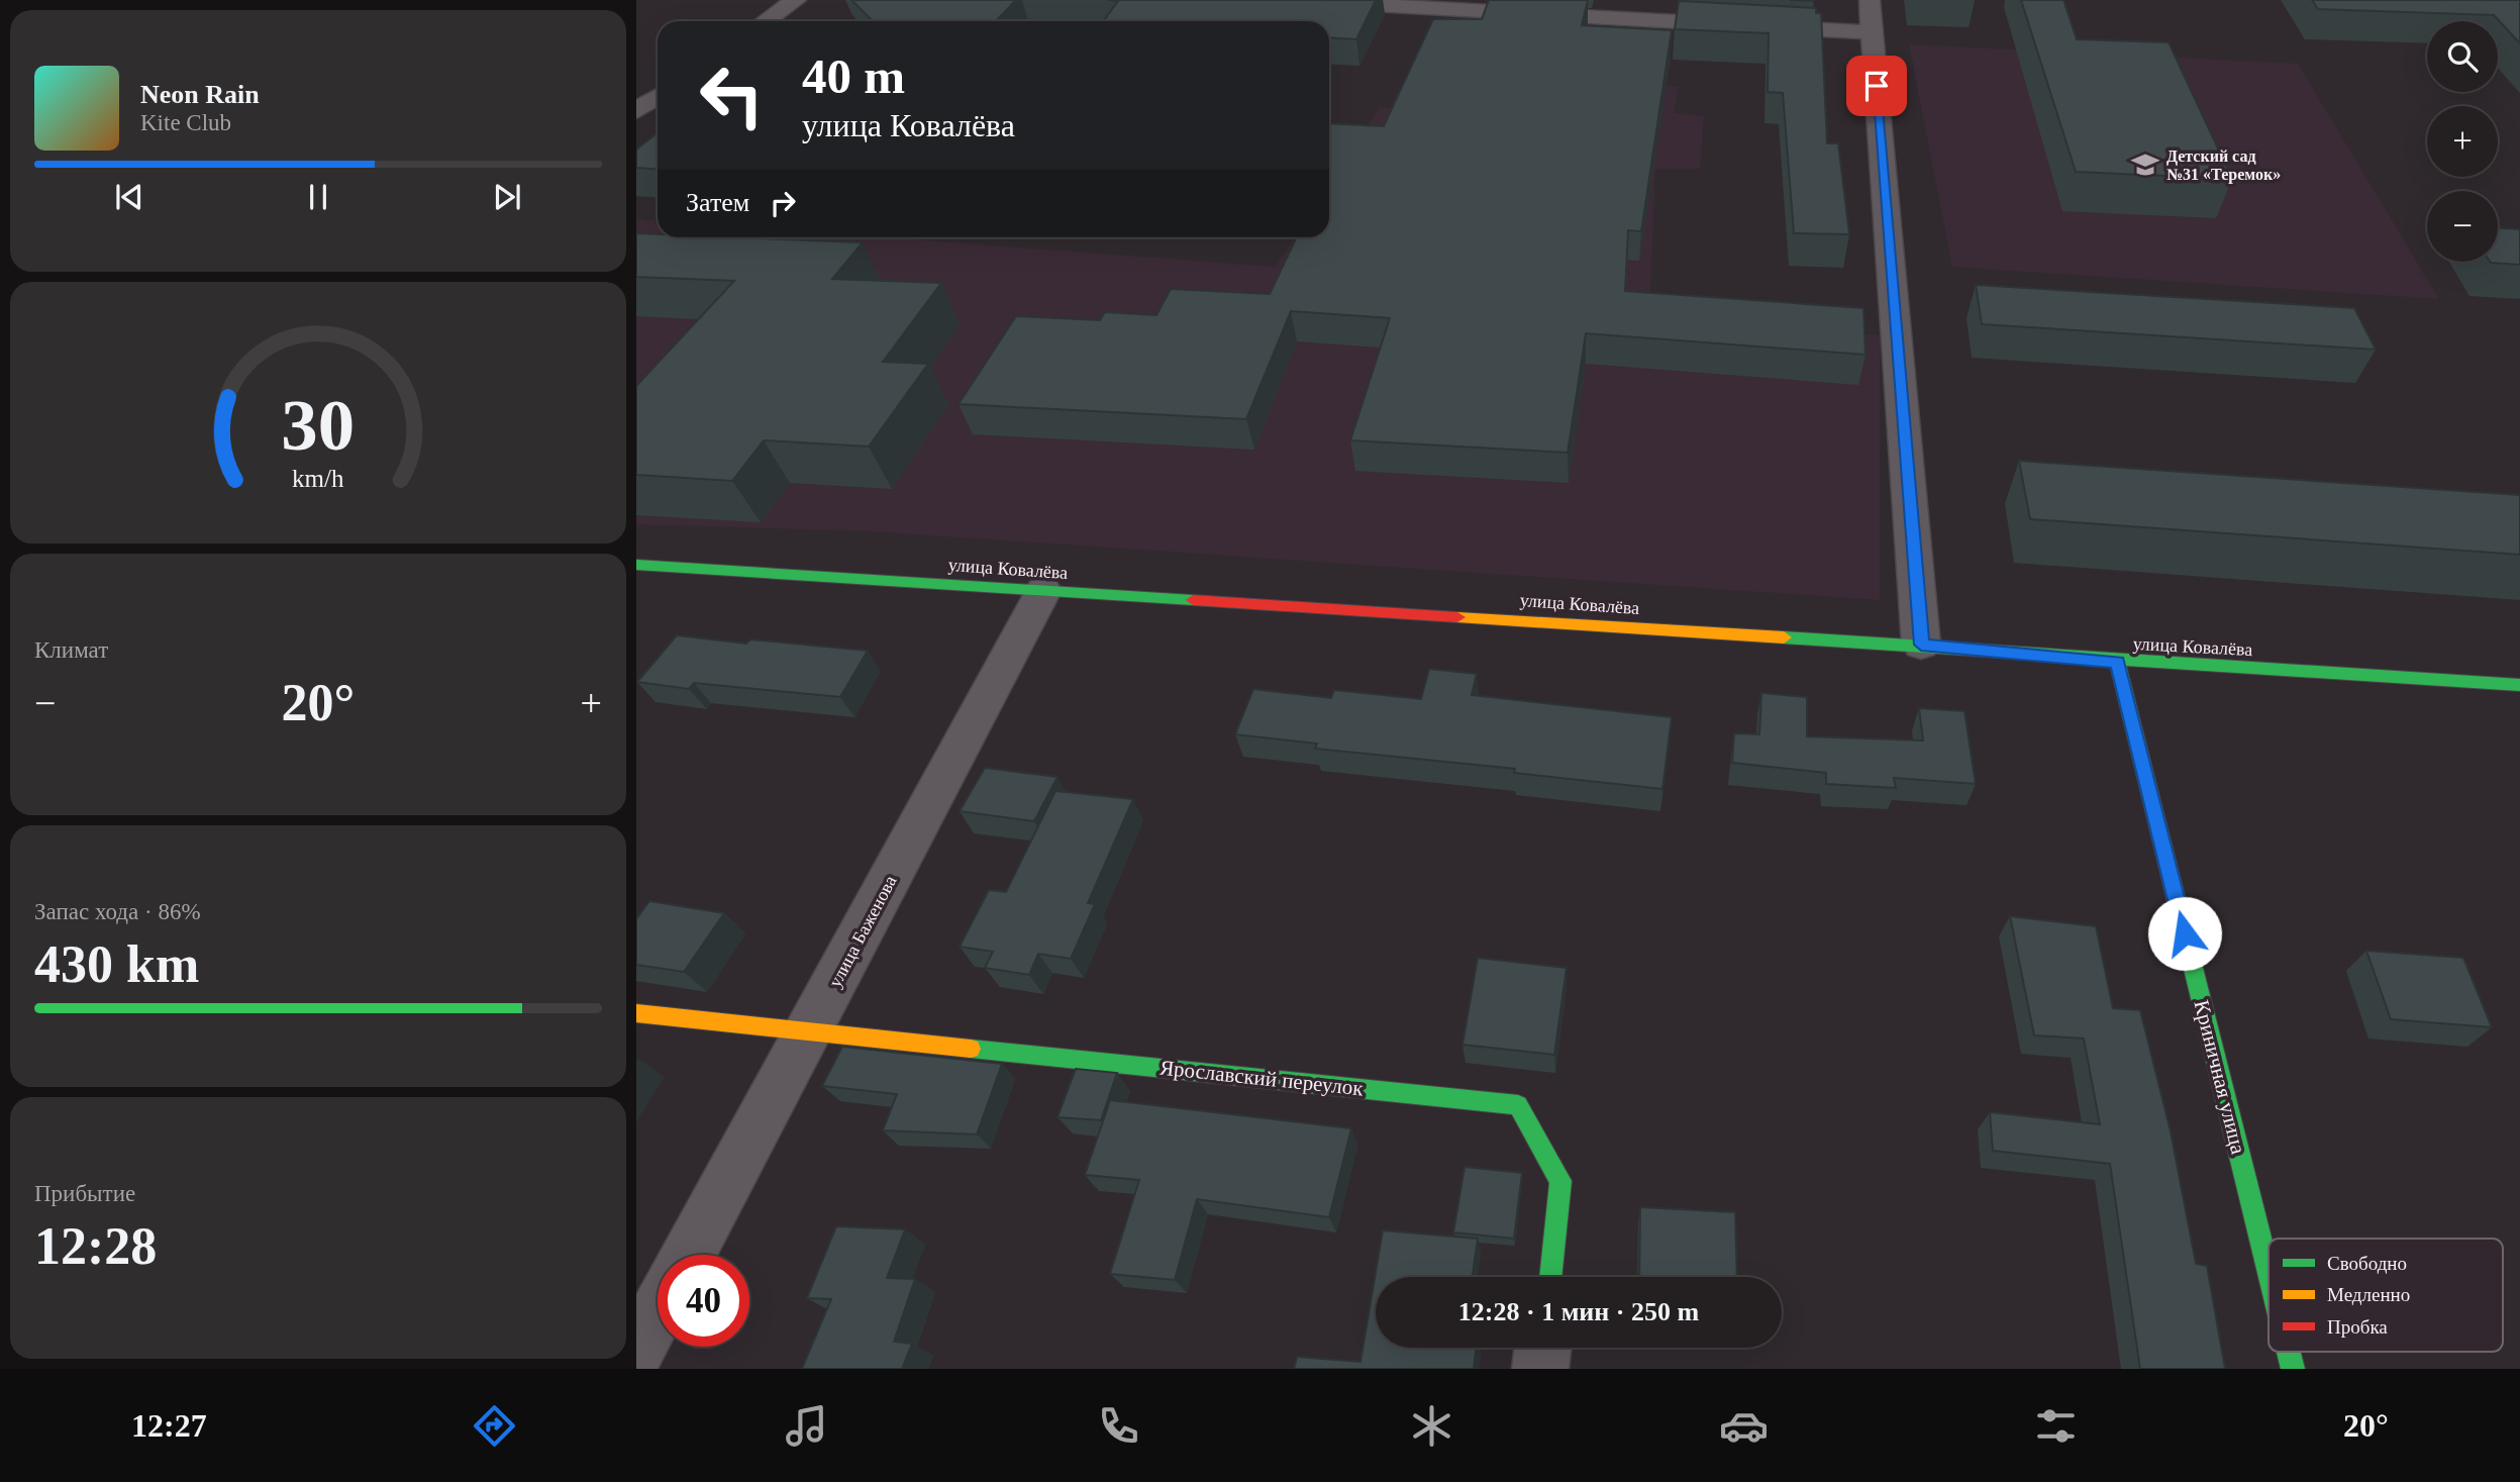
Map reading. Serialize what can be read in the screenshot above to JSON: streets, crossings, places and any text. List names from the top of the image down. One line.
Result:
{"streets":{"street":["улица Ковалёва","улица Баженова","Криничная улица","Ярославский переулок"]},"crossings":[["улица Ковалёва","улица Баженова"],["улица Ковалёва","Криничная улица"],["улица Баженова","Ярославский переулок"]],"places":{"school or university":["Детский сад №31 «Теремок»"]},"legend":["Свободно","Медленно","Пробка"],"page":{"map_buttons":["+","−"],"turn":["40 m","улица Ковалёва"],"song":["Neon Rain","Kite Club"],"then":"Затем","tile":["Климат",["Запас хода · 86%","430 km"],["Прибытие","12:28"]],"heat":["−","20°","+"],"limit":"40","trip":"12:28 · 1 мин · 250 m","tabs":["12:27","20°"],"gauge":["30","km/h"]}}
